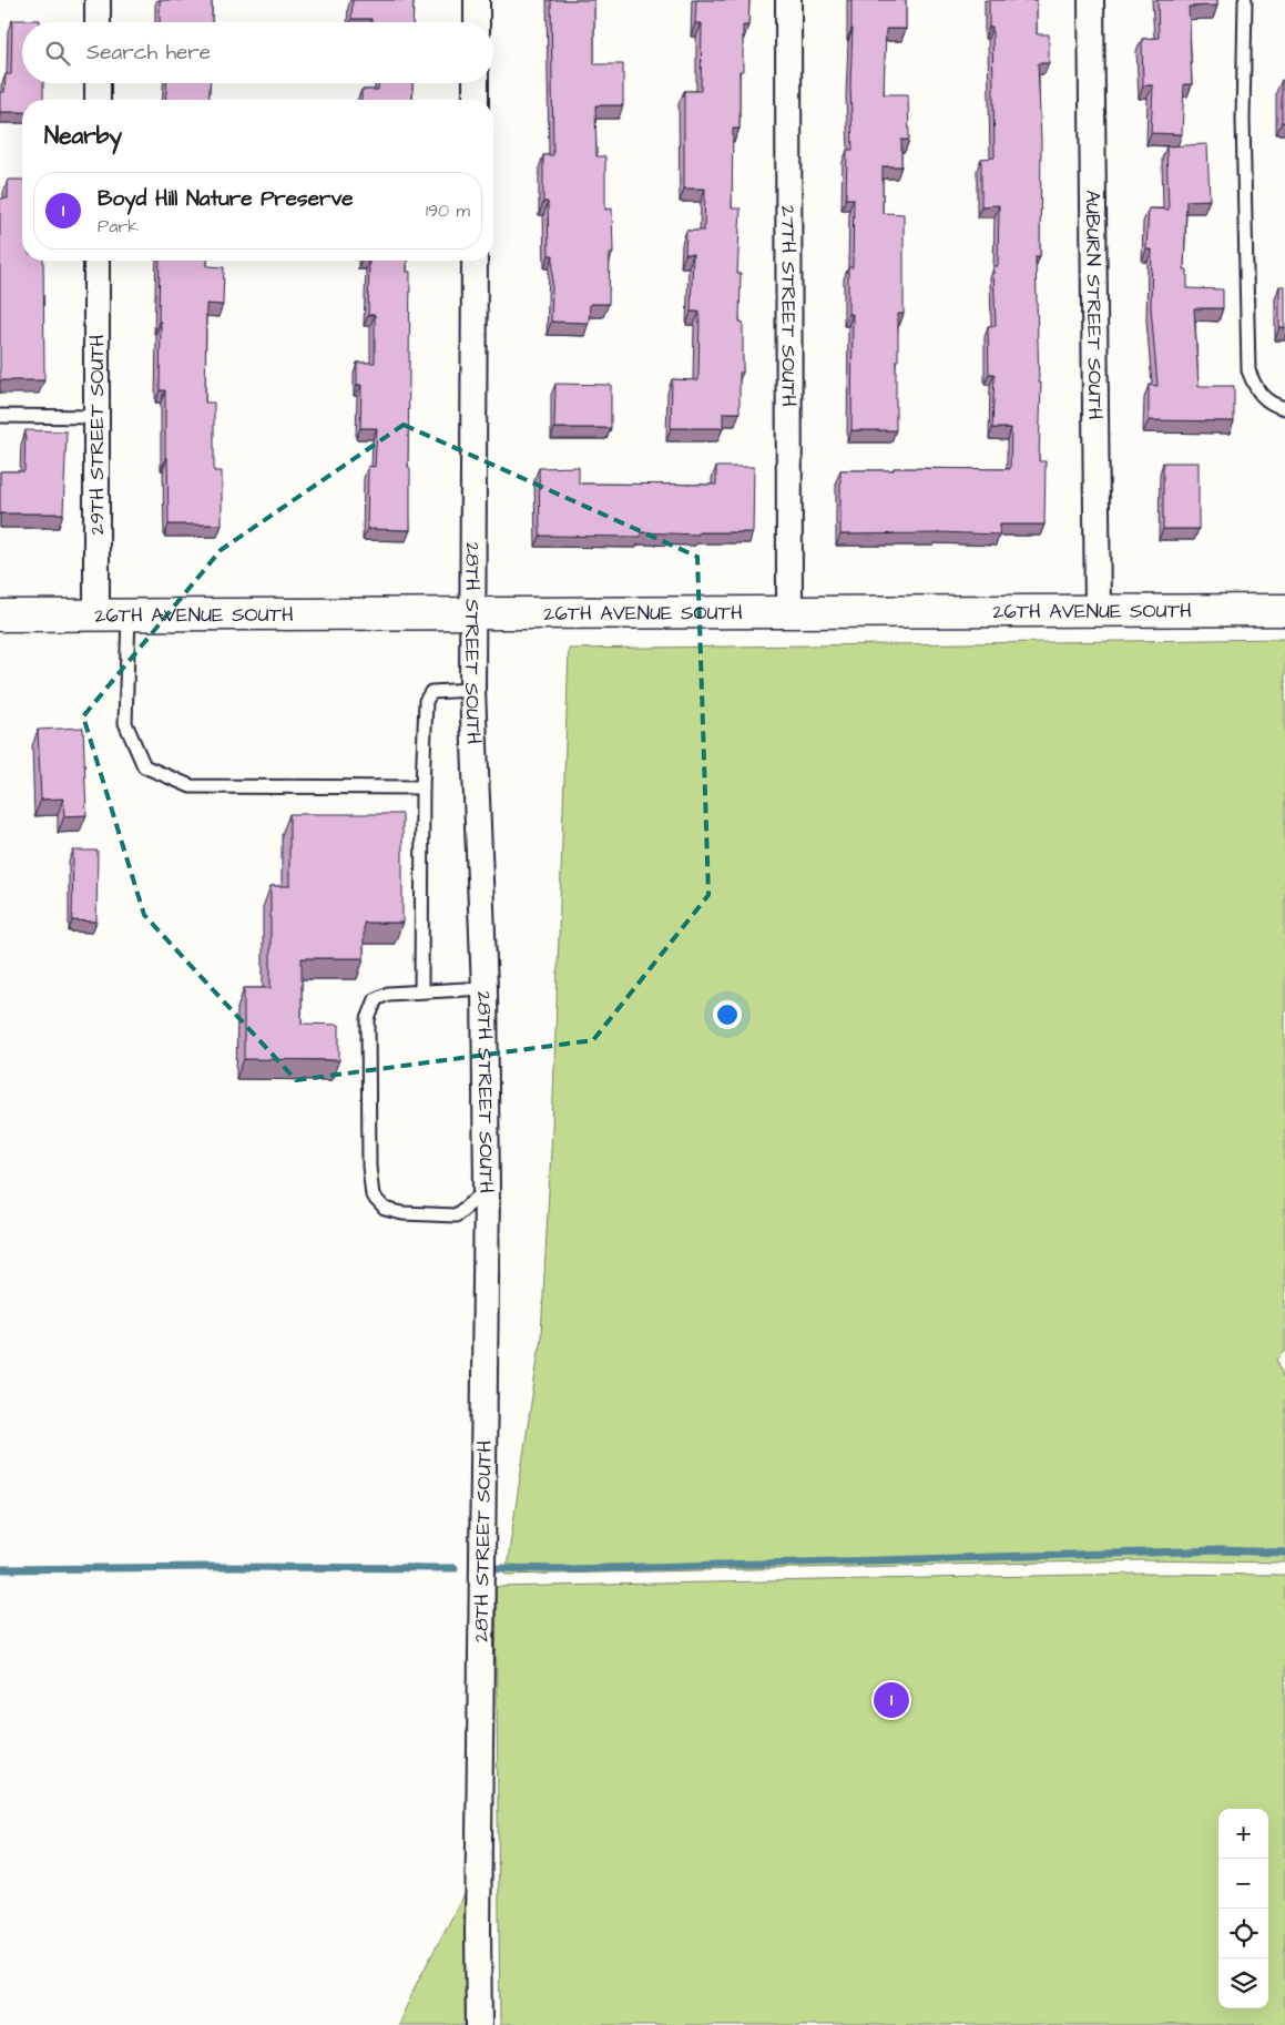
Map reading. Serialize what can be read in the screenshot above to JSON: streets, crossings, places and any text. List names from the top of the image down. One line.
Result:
{"streets":{"street":["AUBURN STREET SOUTH","27TH STREET SOUTH","29TH STREET SOUTH","26TH AVENUE SOUTH","28TH STREET SOUTH"]},"crossings":[["AUBURN STREET SOUTH","26TH AVENUE SOUTH"],["27TH STREET SOUTH","26TH AVENUE SOUTH"],["29TH STREET SOUTH","26TH AVENUE SOUTH"],["26TH AVENUE SOUTH","28TH STREET SOUTH"]],"page":{"search":"Search here","heading":"Nearby","list":[{"mark":"1","name":"Boyd Hill Nature Preserve","note":"Park","value":"190 m"}],"pins":"1","map_buttons":["+","−"]}}
